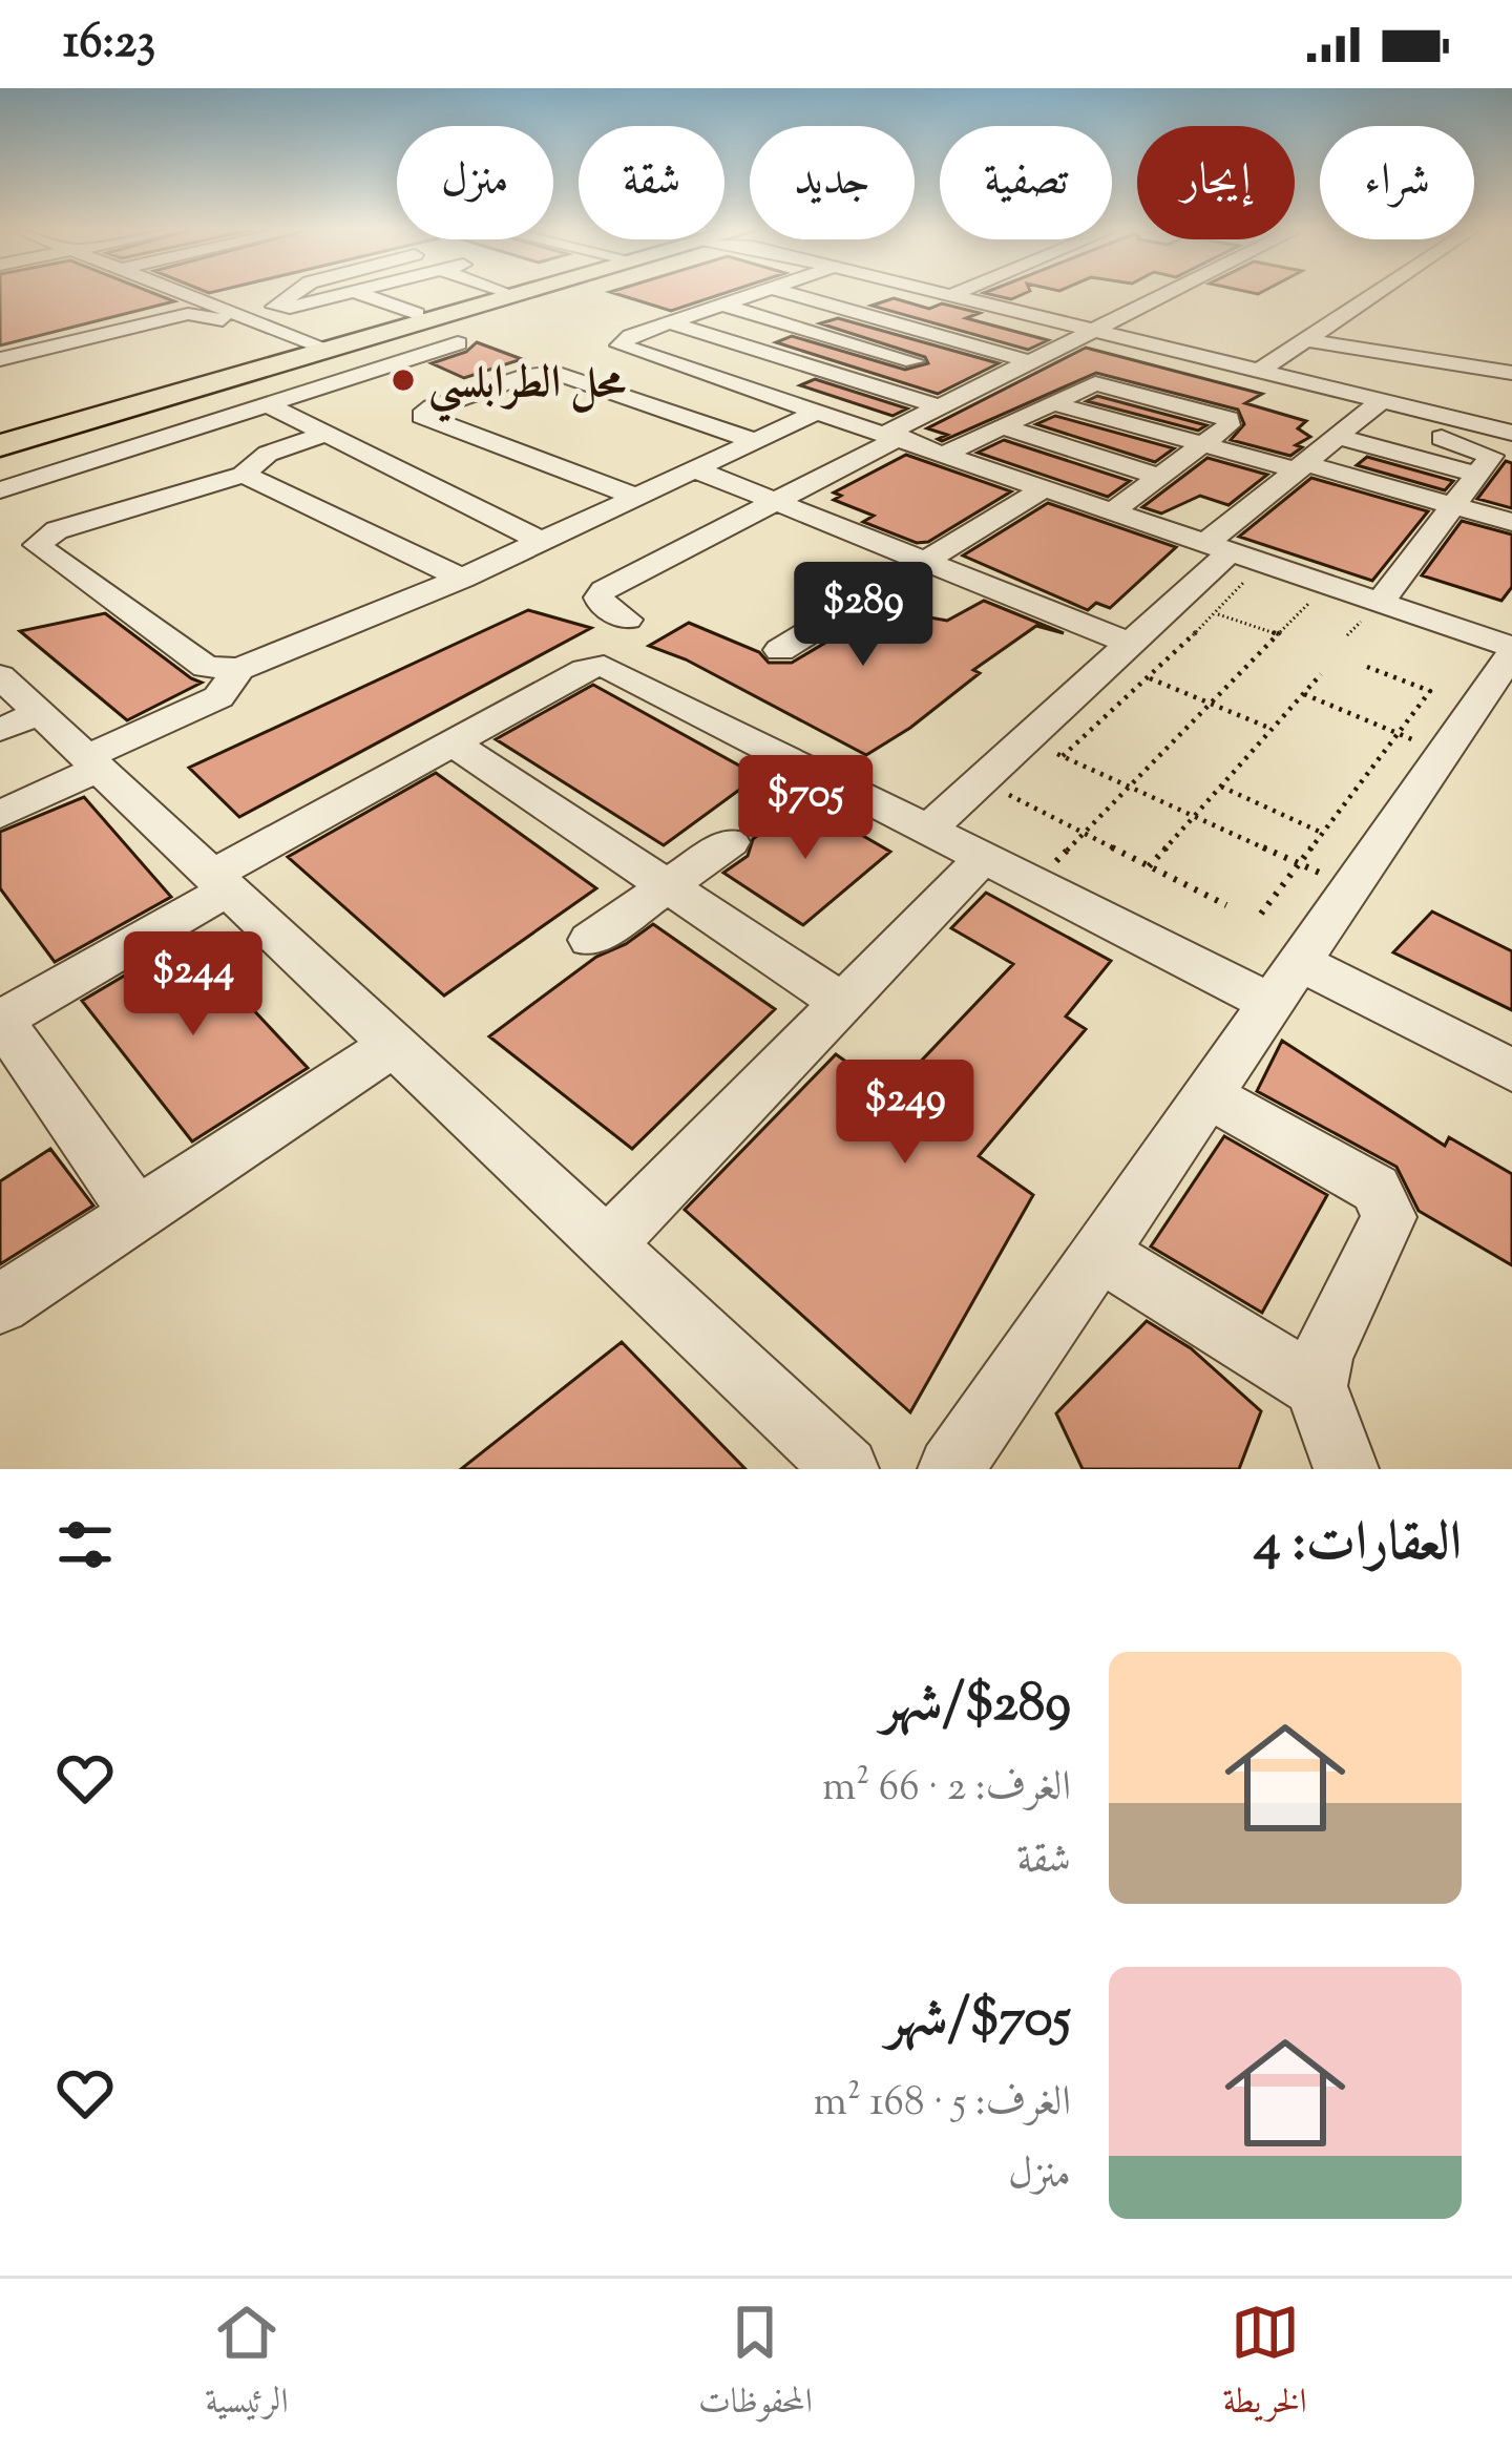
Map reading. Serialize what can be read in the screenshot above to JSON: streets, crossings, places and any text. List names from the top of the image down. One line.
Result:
{"places":["محل الطرابلسي"],"page":{"status":"16:23","chip":["شراء","إيجار","تصفية","جديد","شقة","منزل"],"price":["$289","$705","$244","$249"],"heading":"العقارات: 4","list":[{"name":"$289/شهر","note":"الغرف: 2 · 66 m² · شقة"},{"name":"$705/شهر","note":"الغرف: 5 · 168 m² · منزل"}],"tabs":["الخريطة","المحفوظات","الرئيسية"]}}
